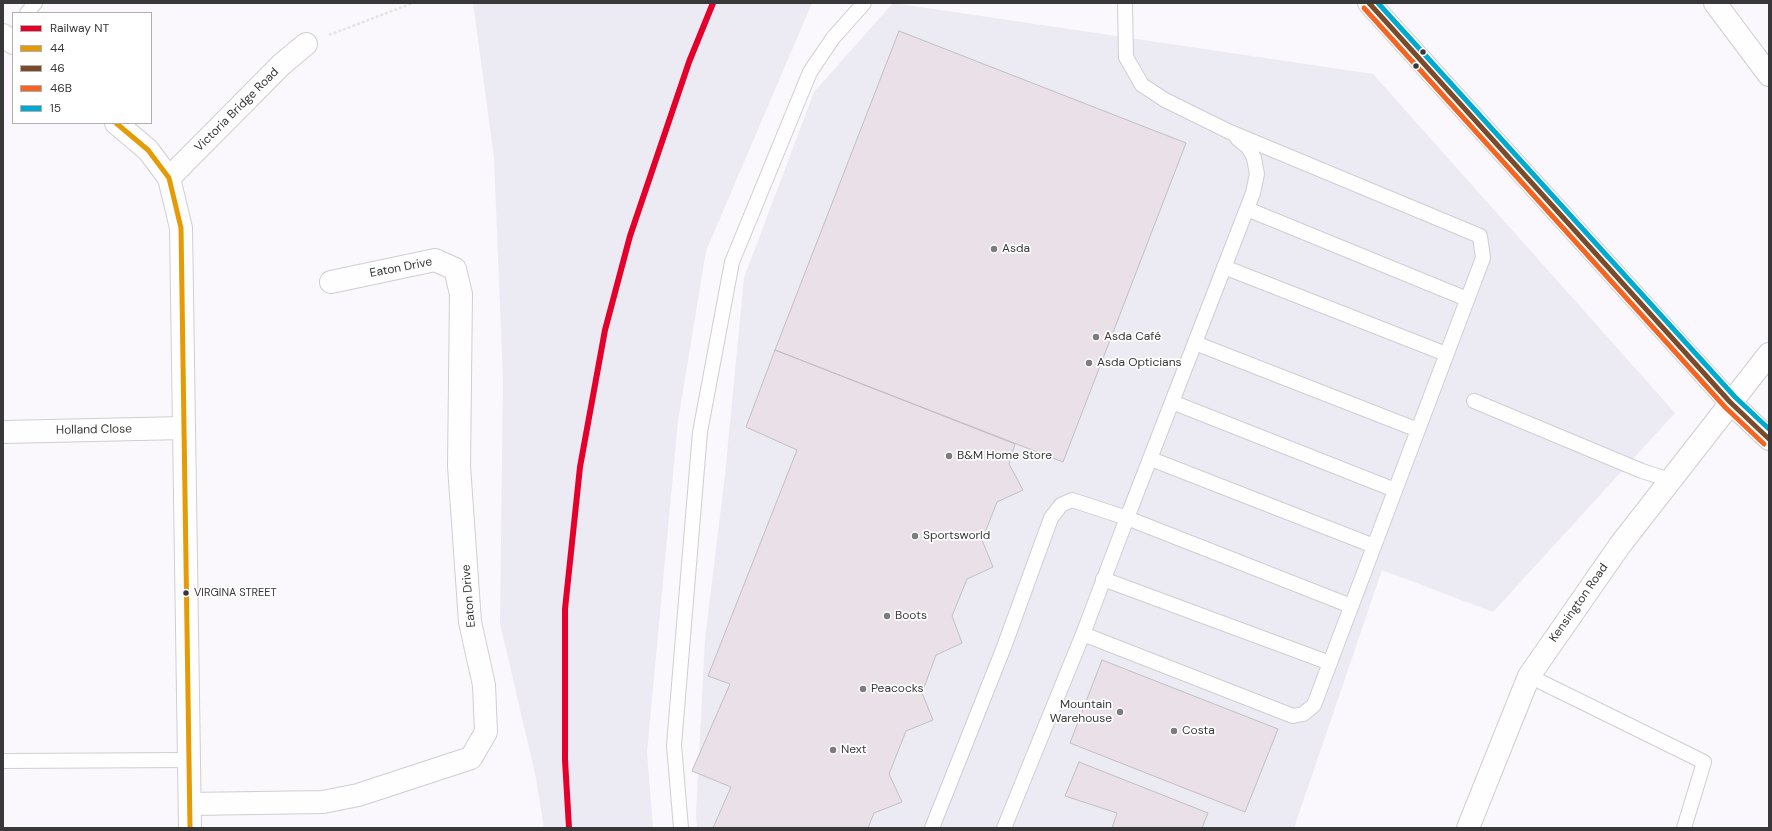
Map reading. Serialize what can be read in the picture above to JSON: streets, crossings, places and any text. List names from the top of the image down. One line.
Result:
{"streets":{"street":["Victoria Bridge Road","Eaton Drive","Holland Close","Kensington Road"]},"places":["Asda","Asda Café","Asda Opticians","B&M Home Store","Sportsworld","VIRGINA STREET","Boots","Peacocks","Mountain Warehouse","Costa","Next"],"lines":["rail line NT","transit line 46","transit line 15","transit line 46B","transit line 44"],"legend":["Railway NT","44","46","46B","15"]}
